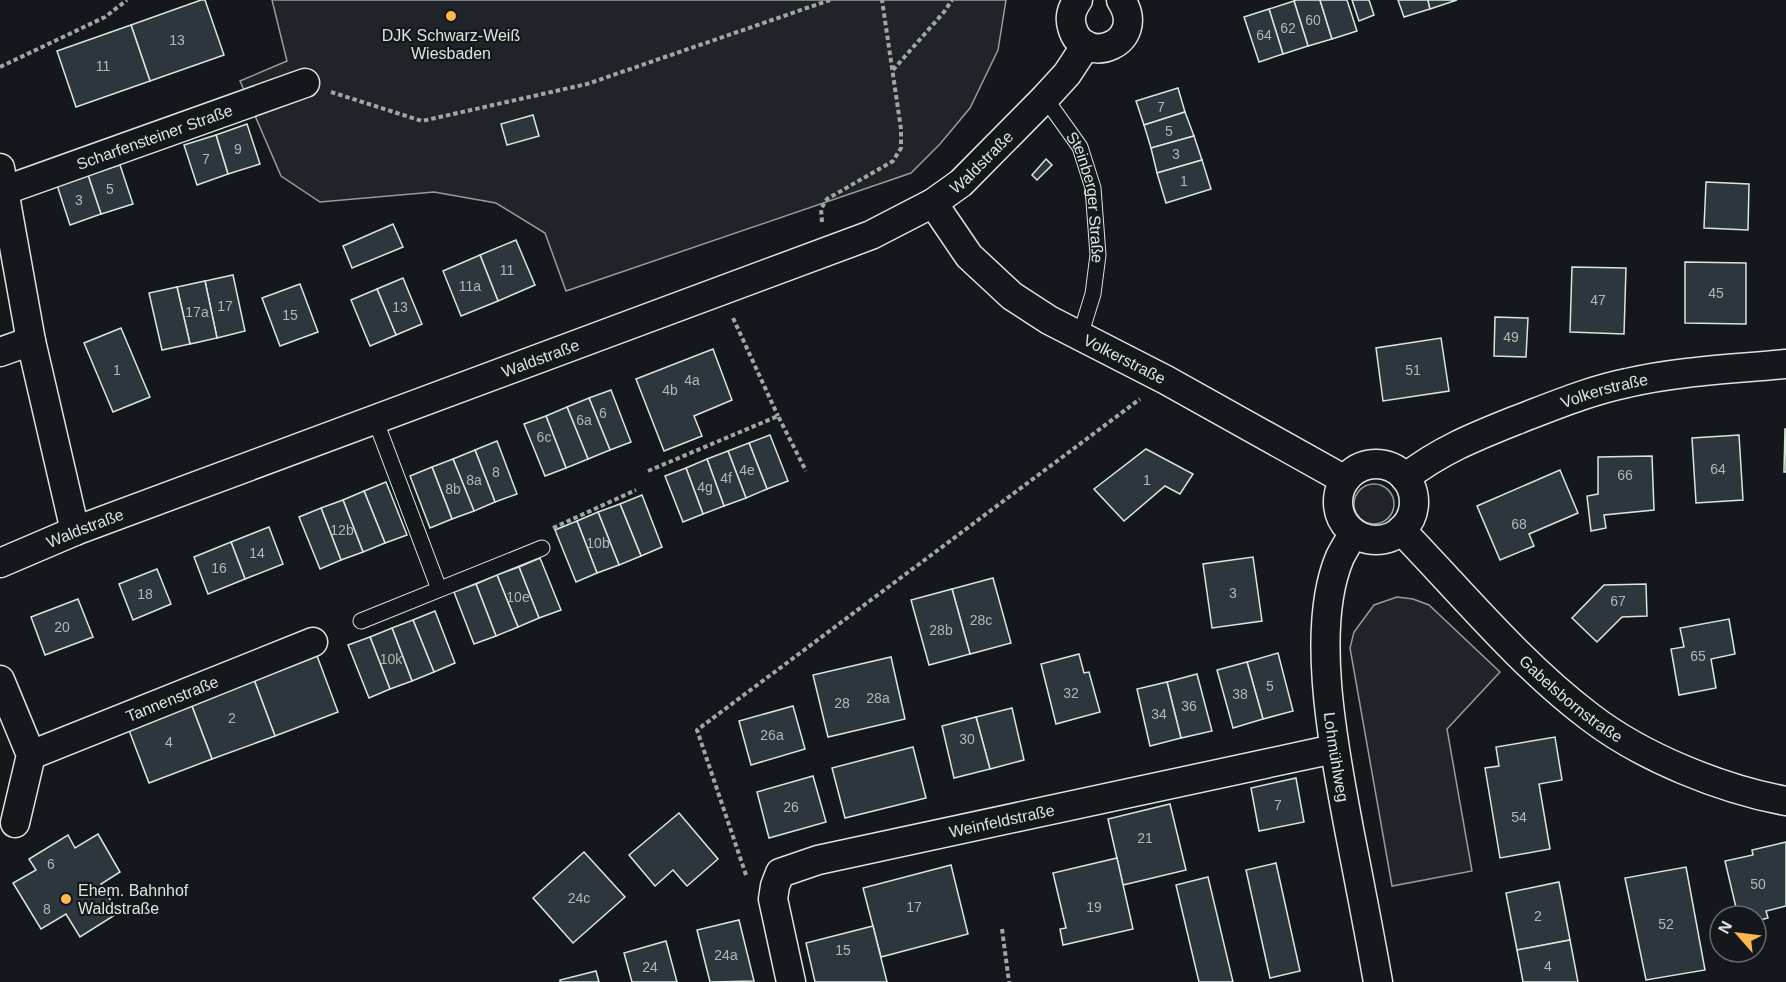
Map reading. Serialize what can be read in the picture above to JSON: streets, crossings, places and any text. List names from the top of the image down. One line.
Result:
{"streets":{"street":["Scharfensteiner Straße","Waldstraße","Volkerstraße","Gabelsbornstraße","Tannenstraße","Lohmühlweg","Weinfeldstraße"],"lane":["Steinberger Straße"]},"crossings":[["Scharfensteiner Straße","Waldstraße"],["Waldstraße","Steinberger Straße"],["Waldstraße","Volkerstraße"],["Steinberger Straße","Volkerstraße"],["Volkerstraße","Gabelsbornstraße"],["Volkerstraße","Lohmühlweg"],["Gabelsbornstraße","Lohmühlweg"],["Lohmühlweg","Weinfeldstraße"]],"places":["DJK Schwarz-Weiß Wiesbaden","Ehem. Bahnhof Waldstraße"],"house_numbers":["60","62","64","13","11","7","5","9","3","7","1","5","3","11","11a","45","47","17","13","17a","15","49","1","51","4a","4b","6","6a","6c","64","4e","8","66","4f","8a","1","4g","8b","68","12b","10b","14","16","3","18","10e","67","28c","20","28b","65","10k","5","32","38","28a","28","36","34","2","26a","30","4","7","26","54","21","6","50","24c","17","19","8","2","52","15","24a","4","24"],"north":"top left"}
